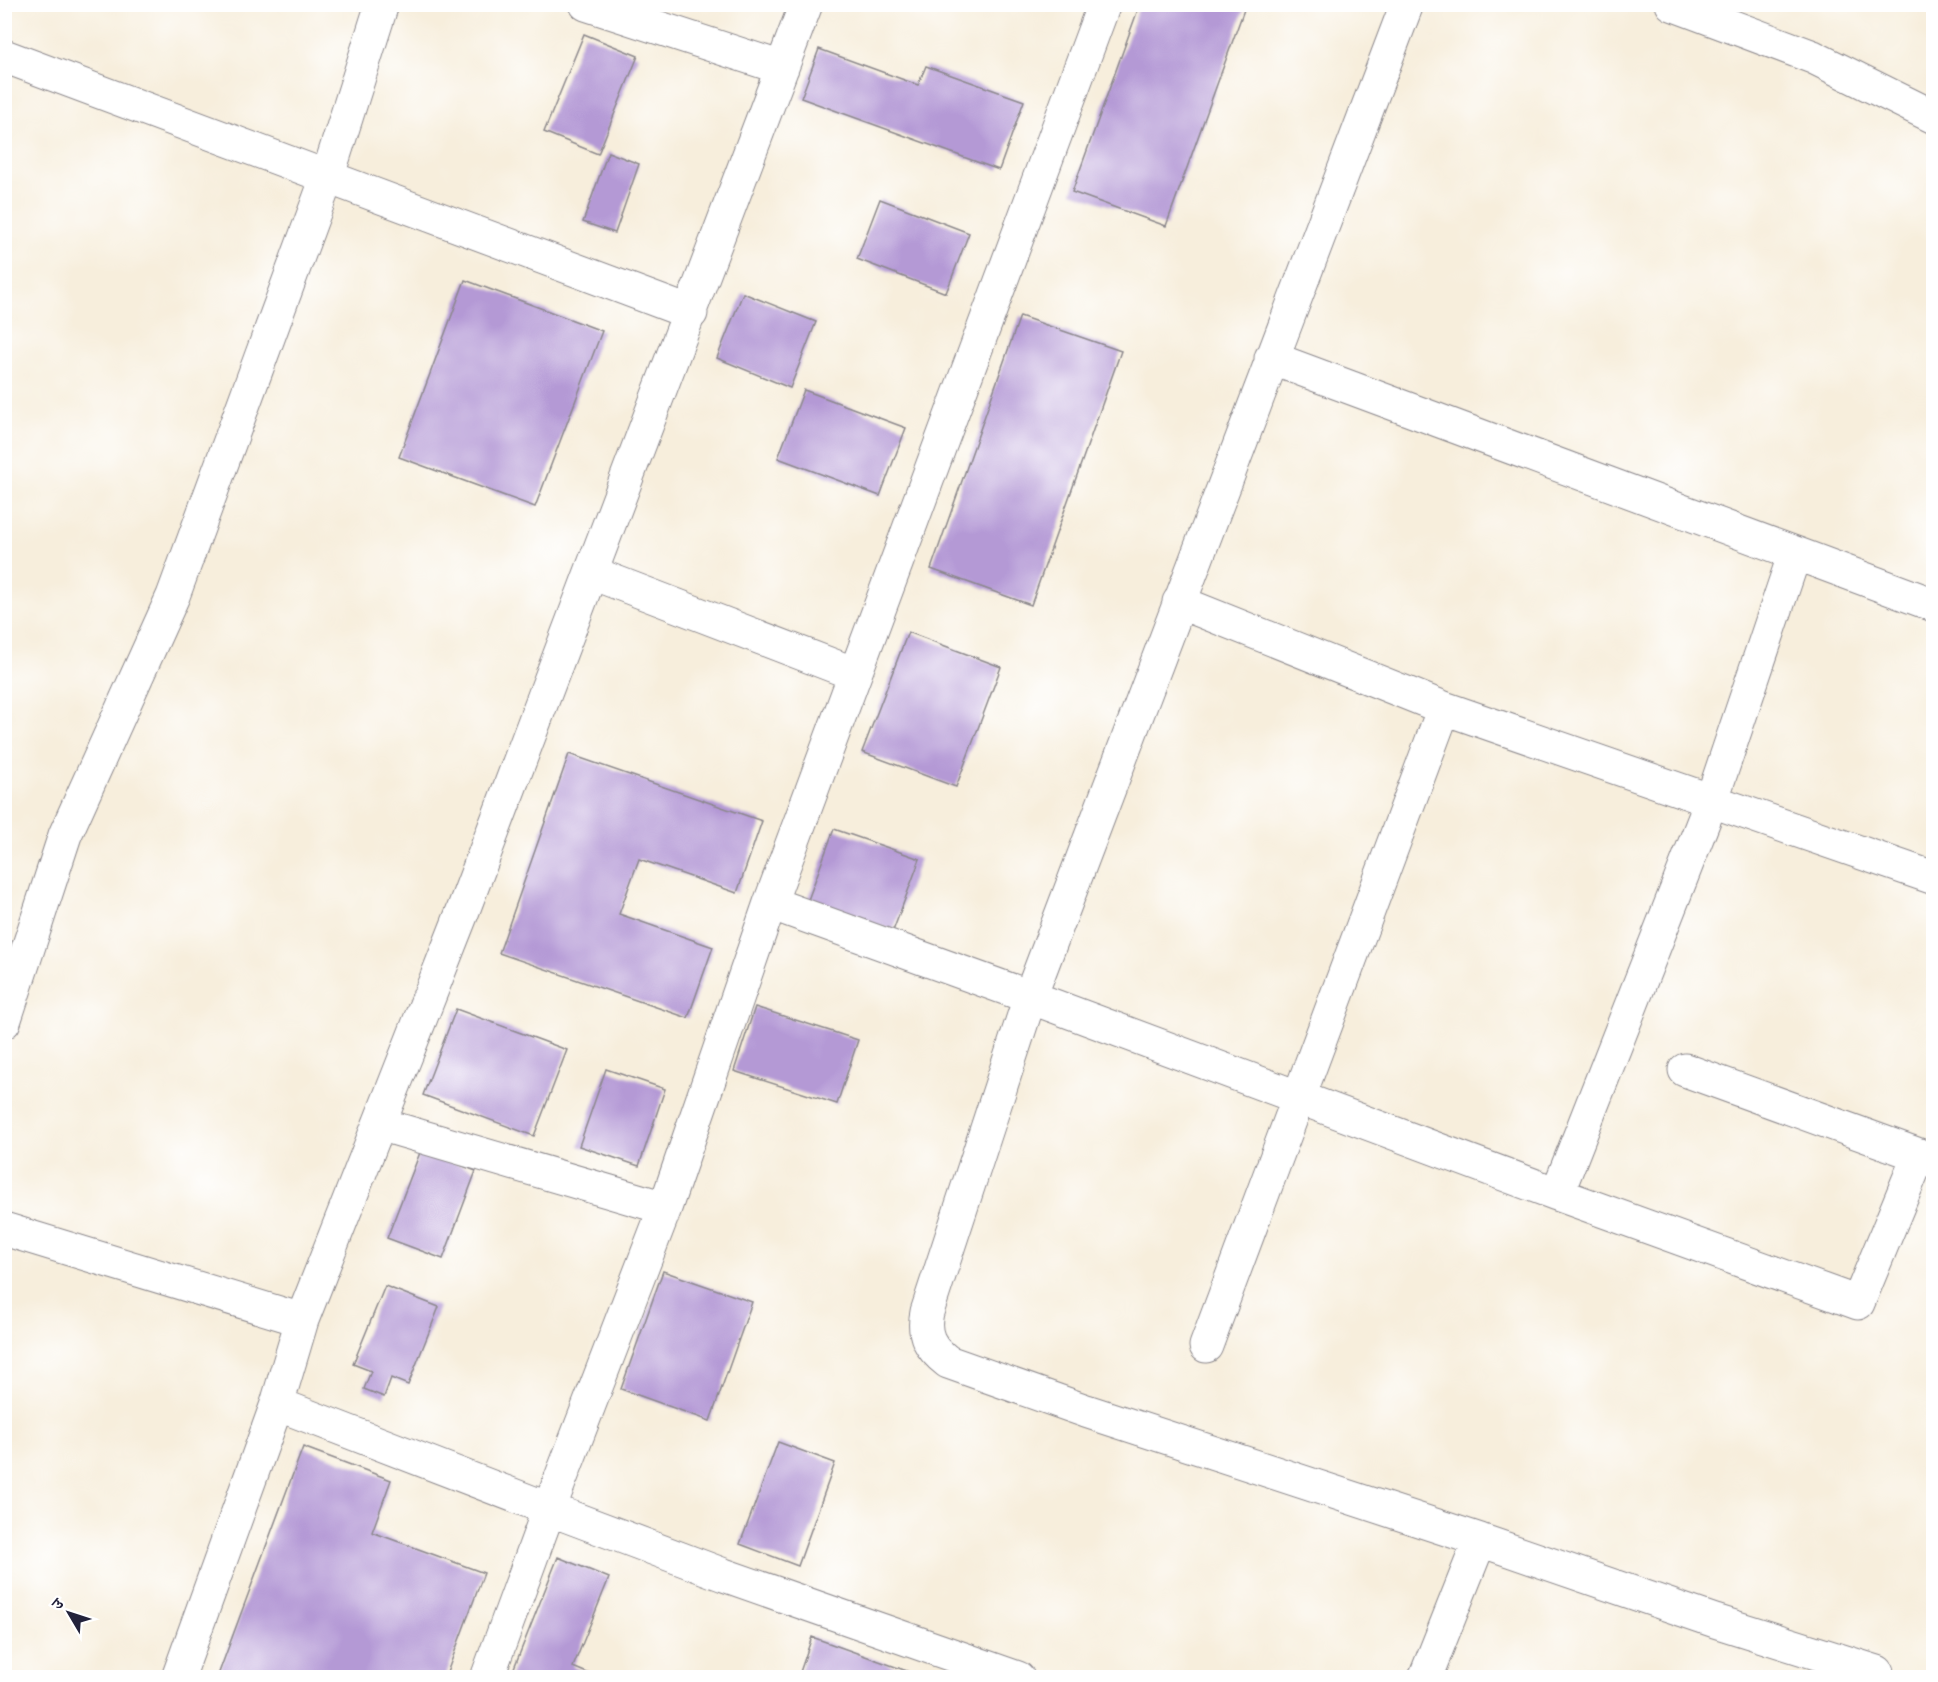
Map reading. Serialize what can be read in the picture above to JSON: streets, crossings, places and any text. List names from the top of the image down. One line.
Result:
{"north":"top left"}
